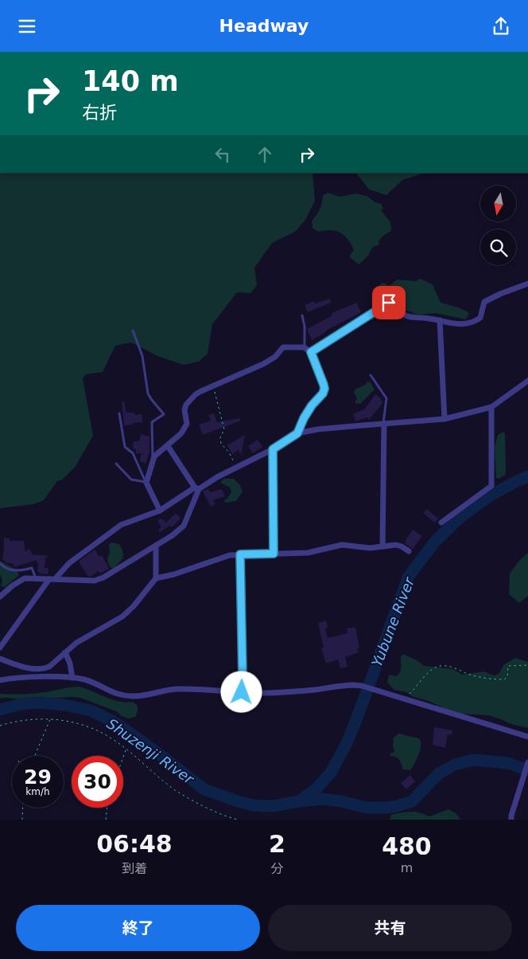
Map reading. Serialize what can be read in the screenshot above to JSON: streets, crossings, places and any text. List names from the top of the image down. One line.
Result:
{"water":["Yubune River","Shuzenji River"],"north":"bottom","page":{"header":"Headway","turn":["140 m","右折"],"speed":"29 km/h","limit":"30","eta":["06:48","到着","2","分","480","m"],"buttons":["終了","共有"]}}
